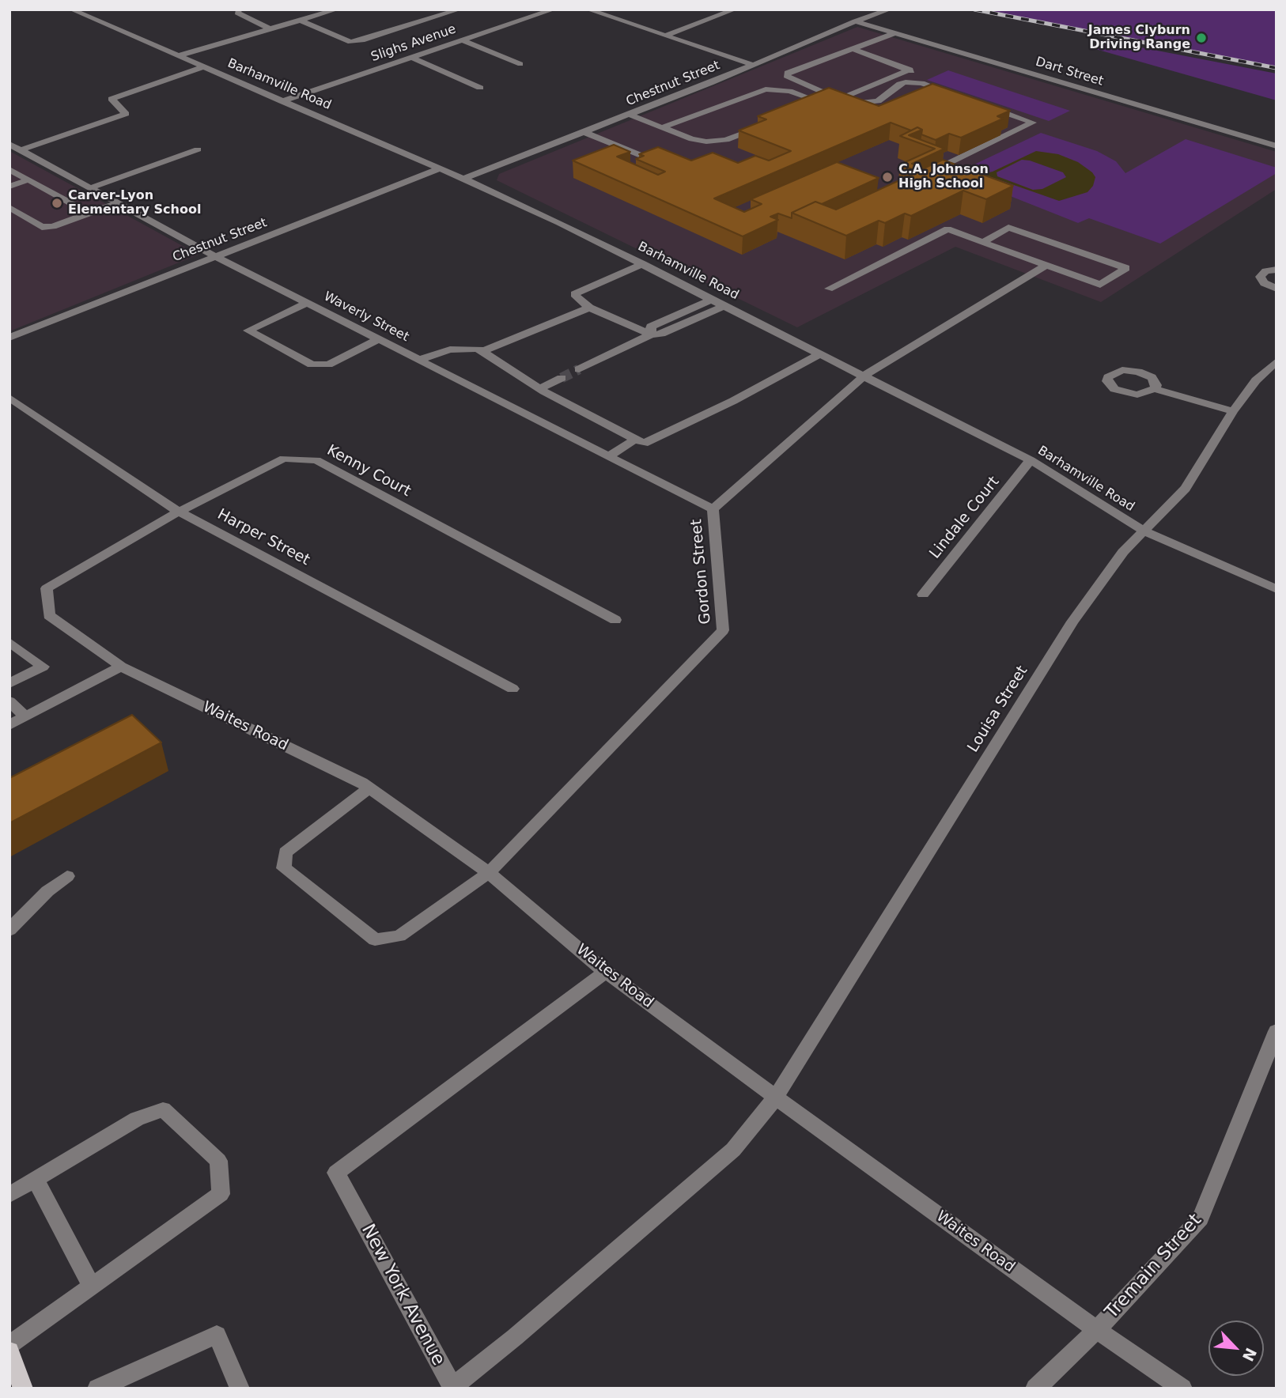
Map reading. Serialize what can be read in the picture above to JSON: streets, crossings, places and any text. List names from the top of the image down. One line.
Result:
{"streets":{"street":["Slighs Avenue","Dart Street","Chestnut Street","Barhamville Road","Waverly Street","Kenny Court","Lindale Court","Harper Street","Gordon Street","Louisa Street","Waites Road","Tremain Street","New York Avenue"]},"crossings":[["Slighs Avenue","Barhamville Road"],["Dart Street","Chestnut Street"],["Chestnut Street","Barhamville Road"],["Chestnut Street","Waverly Street"],["Barhamville Road","Lindale Court"],["Barhamville Road","Gordon Street"],["Barhamville Road","Louisa Street"],["Waverly Street","Gordon Street"],["Kenny Court","Harper Street"],["Kenny Court","Waites Road"],["Gordon Street","Waites Road"],["Louisa Street","Waites Road"],["Louisa Street","New York Avenue"],["Waites Road","Tremain Street"],["Waites Road","New York Avenue"]],"places":["James Clyburn Driving Range","C.A. Johnson High School","Carver-Lyon Elementary School"],"north":"bottom right"}
